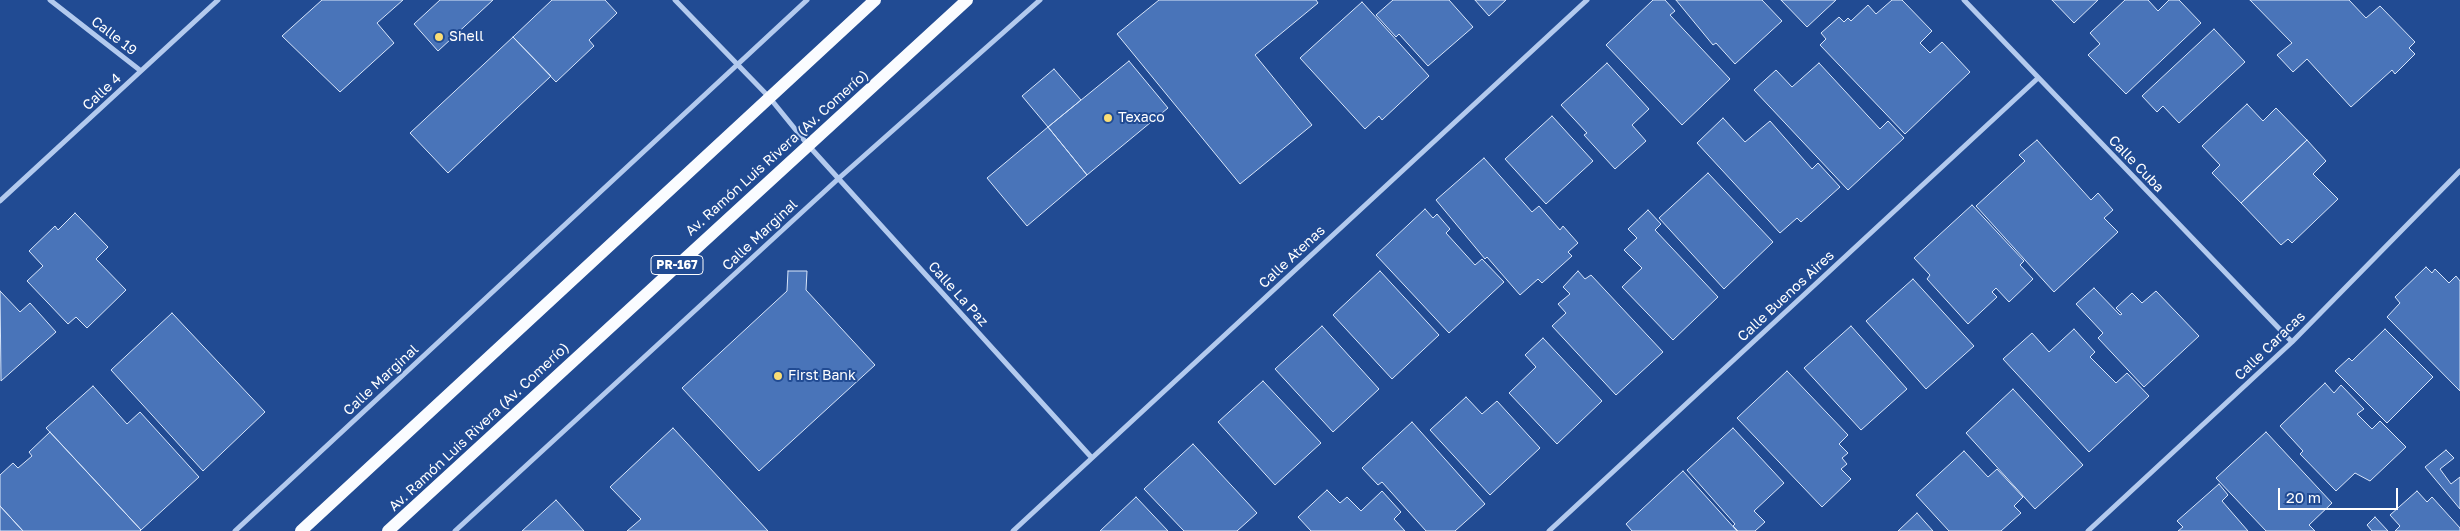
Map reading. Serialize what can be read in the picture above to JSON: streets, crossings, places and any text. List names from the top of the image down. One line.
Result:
{"streets":{"main road":["Av. Ramón Luis Rivera (Av. Comerío)","PR-167"],"street":["Calle 19","Calle 4","Calle Cuba","Calle Marginal","Calle Atenas","Calle La Paz","Calle Buenos Aires","Calle Caracas"]},"crossings":[["Calle 19","Calle 4"],["Av. Ramón Luis Rivera (Av. Comerío)","Calle La Paz"],["Calle Cuba","Calle Buenos Aires"],["Calle Cuba","Calle Caracas"],["Calle Marginal","Calle La Paz"],["Calle Atenas","Calle La Paz"]],"places":["Shell","Texaco","First Bank"],"scale_bar":"20 m"}
